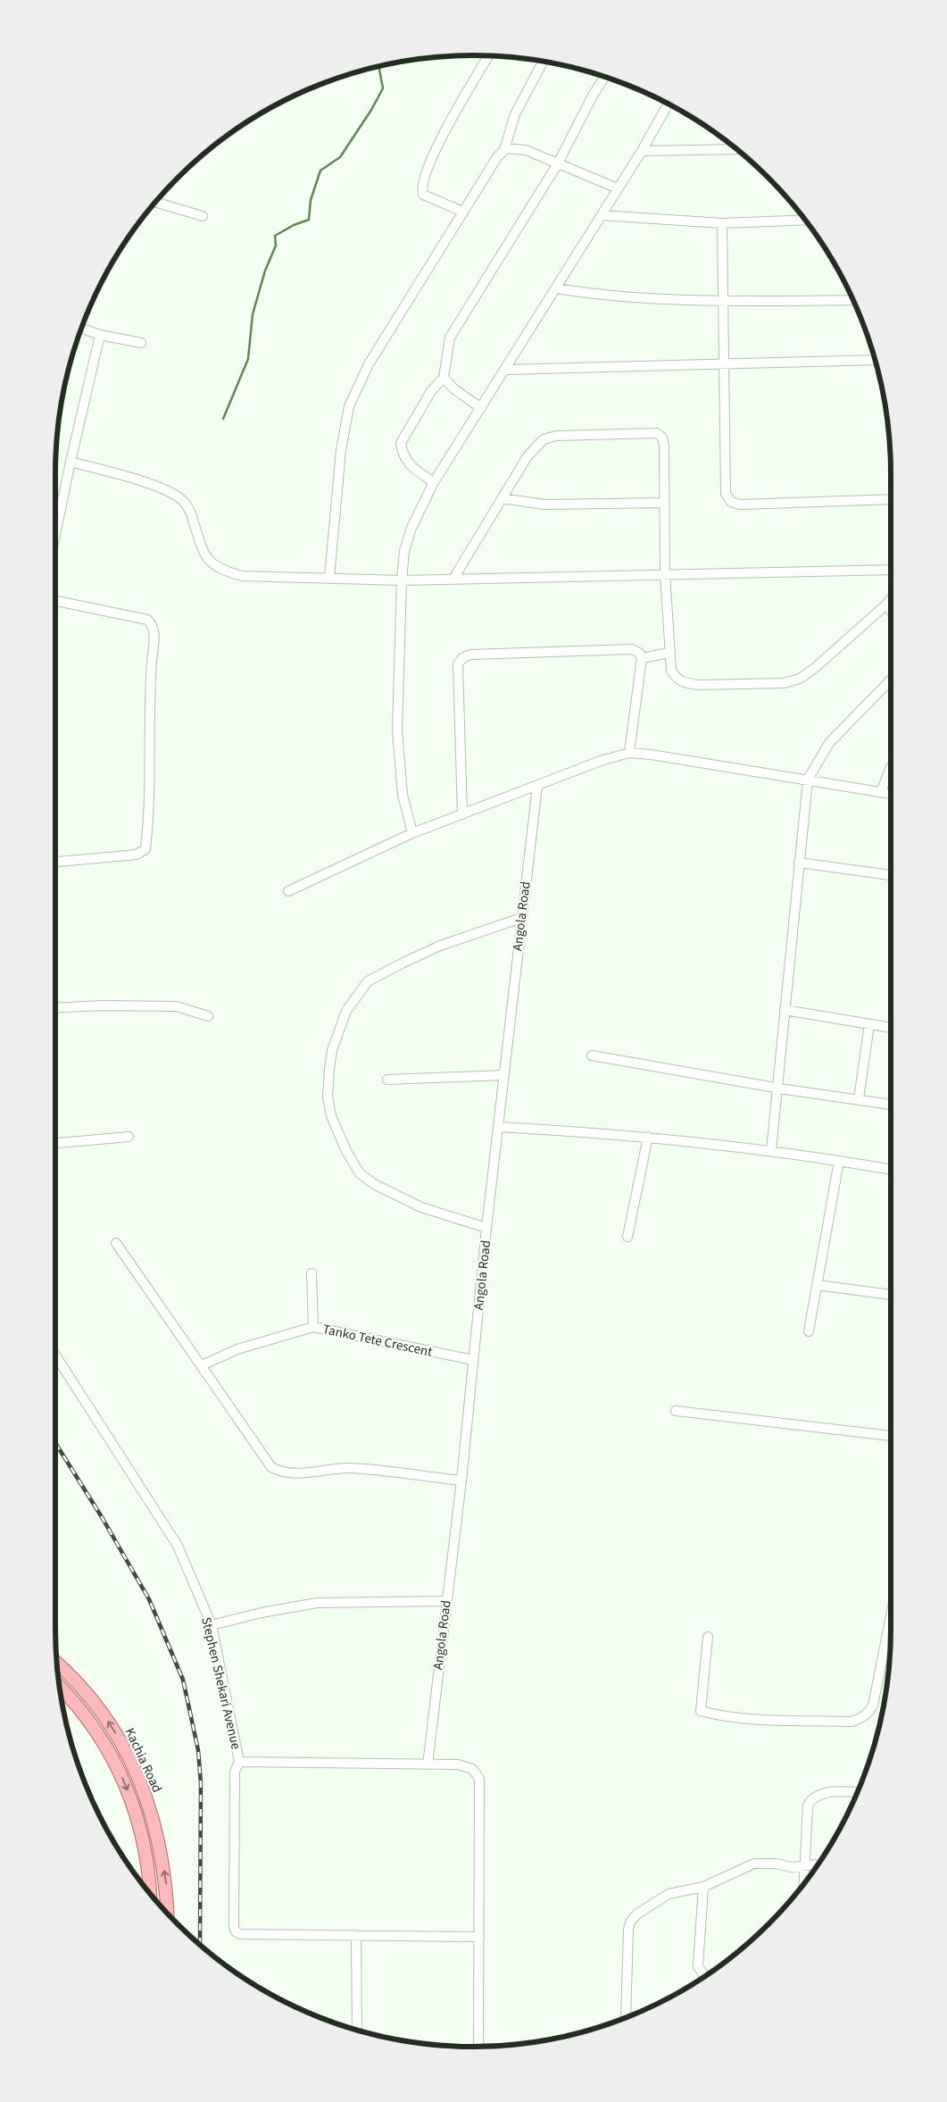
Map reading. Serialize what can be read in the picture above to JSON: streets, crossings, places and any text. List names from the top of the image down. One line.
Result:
{"streets":{"main road":["Kachia Road"],"street":["Angola Road","Tanko Tete Crescent","Stephen Shekari Avenue"]},"crossings":[["Angola Road","Tanko Tete Crescent"]]}
